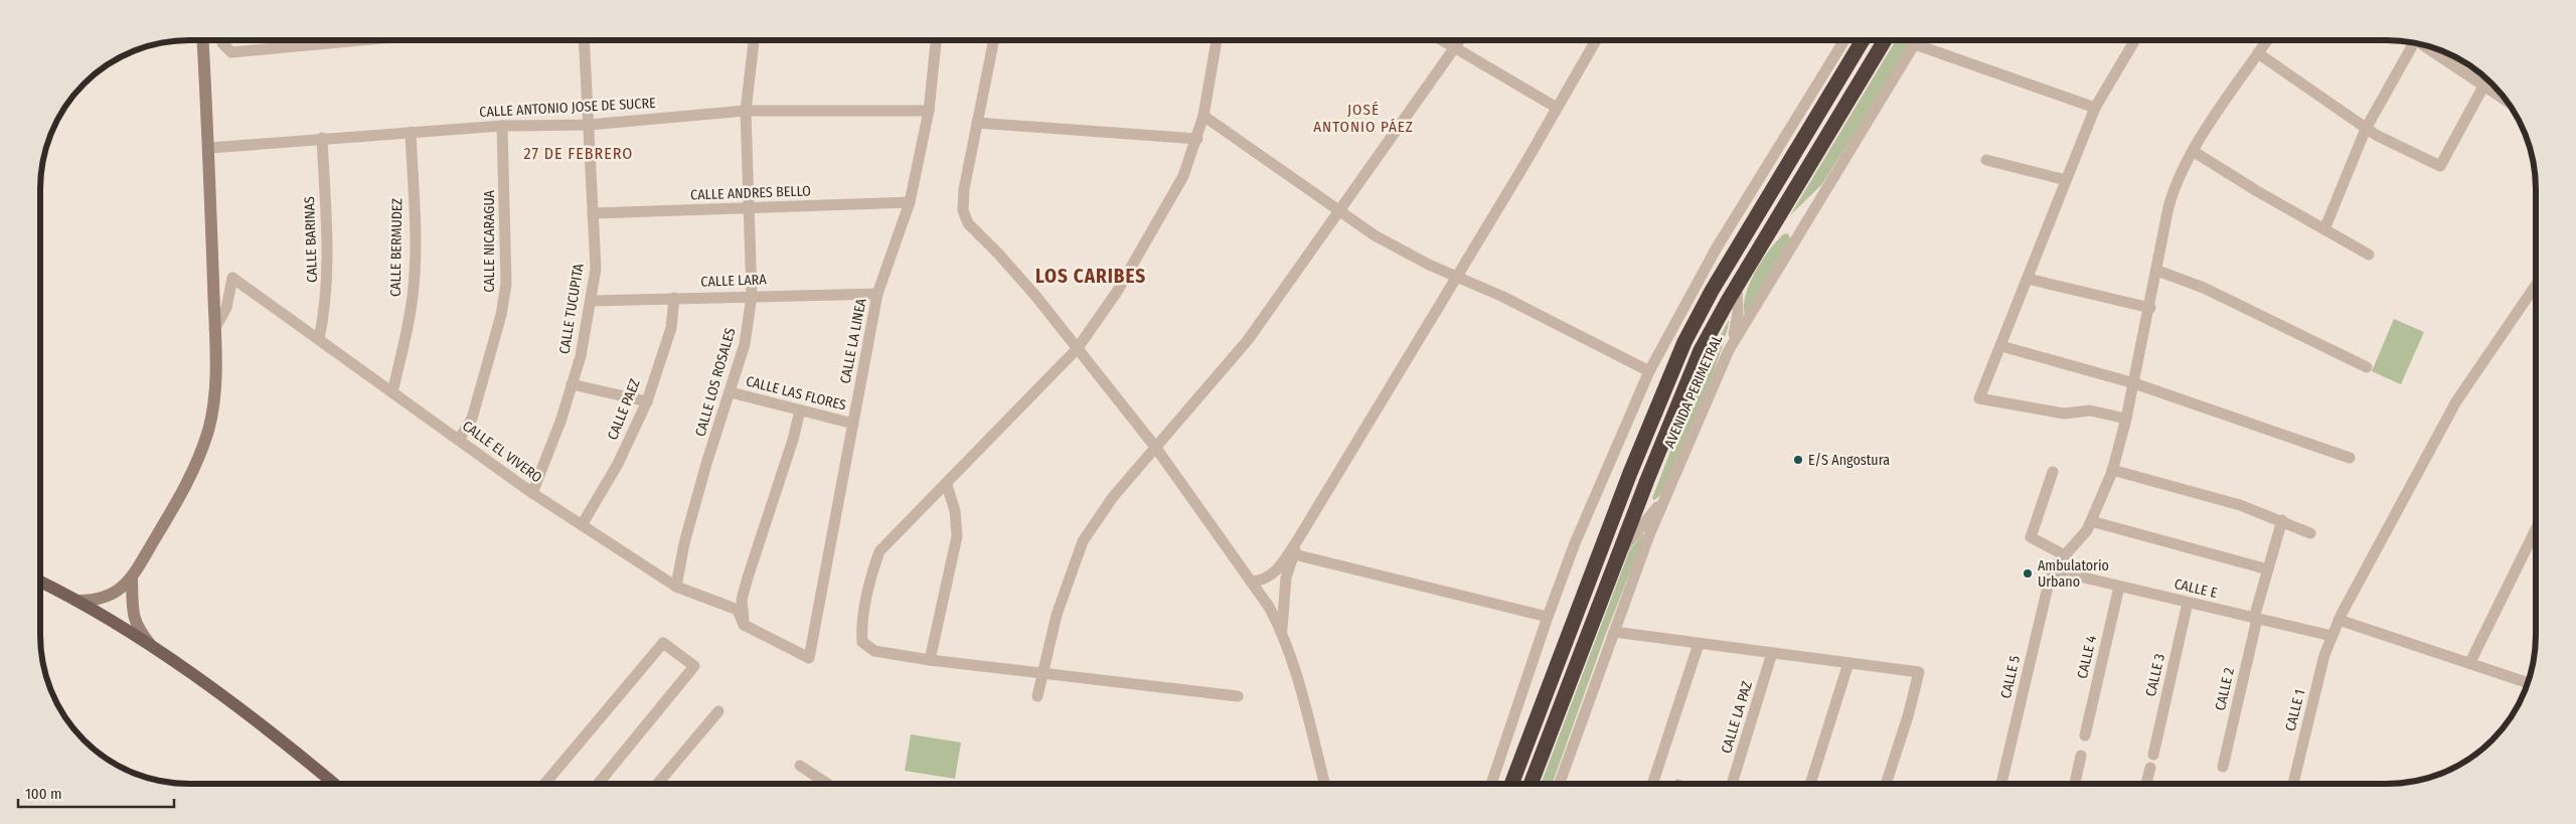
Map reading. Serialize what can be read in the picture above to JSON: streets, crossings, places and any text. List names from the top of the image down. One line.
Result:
{"streets":{"highway":["AVENIDA PERIMETRAL"],"street":["CALLE ANTONIO JOSE DE SUCRE","CALLE ANDRES BELLO","CALLE BARINAS","CALLE NICARAGUA","CALLE BERMUDEZ","CALLE LARA","CALLE TUCUPITA","CALLE LA LINEA","CALLE LOS ROSALES","CALLE LAS FLORES","CALLE PAEZ","CALLE EL VIVERO","CALLE E","CALLE 4","CALLE 3","CALLE 5","CALLE 2","CALLE 1","CALLE LA PAZ"]},"crossings":[["CALLE ANTONIO JOSE DE SUCRE","CALLE BARINAS"],["CALLE ANTONIO JOSE DE SUCRE","CALLE NICARAGUA"],["CALLE ANTONIO JOSE DE SUCRE","CALLE BERMUDEZ"],["CALLE ANTONIO JOSE DE SUCRE","CALLE TUCUPITA"],["CALLE ANTONIO JOSE DE SUCRE","CALLE LA LINEA"],["CALLE ANTONIO JOSE DE SUCRE","CALLE LOS ROSALES"],["CALLE ANDRES BELLO","CALLE TUCUPITA"],["CALLE ANDRES BELLO","CALLE LA LINEA"],["CALLE ANDRES BELLO","CALLE LOS ROSALES"],["CALLE BARINAS","CALLE EL VIVERO"],["CALLE NICARAGUA","CALLE EL VIVERO"],["CALLE BERMUDEZ","CALLE EL VIVERO"],["CALLE LARA","CALLE TUCUPITA"],["CALLE LARA","CALLE LA LINEA"],["CALLE LARA","CALLE LOS ROSALES"],["CALLE LARA","CALLE PAEZ"],["CALLE TUCUPITA","CALLE EL VIVERO"],["CALLE LA LINEA","CALLE LAS FLORES"],["CALLE LA LINEA","CALLE EL VIVERO"],["CALLE LOS ROSALES","CALLE LAS FLORES"],["CALLE LOS ROSALES","CALLE EL VIVERO"],["CALLE PAEZ","CALLE EL VIVERO"],["CALLE E","CALLE 4"],["CALLE E","CALLE 3"],["CALLE E","CALLE 5"],["CALLE E","CALLE 2"],["CALLE E","CALLE 1"]],"districts":["JOSÉ ANTONIO PÁEZ","27 DE FEBRERO","LOS CARIBES"],"places":["E/S Angostura","Ambulatorio Urbano"],"scale_bar":"100 m"}
